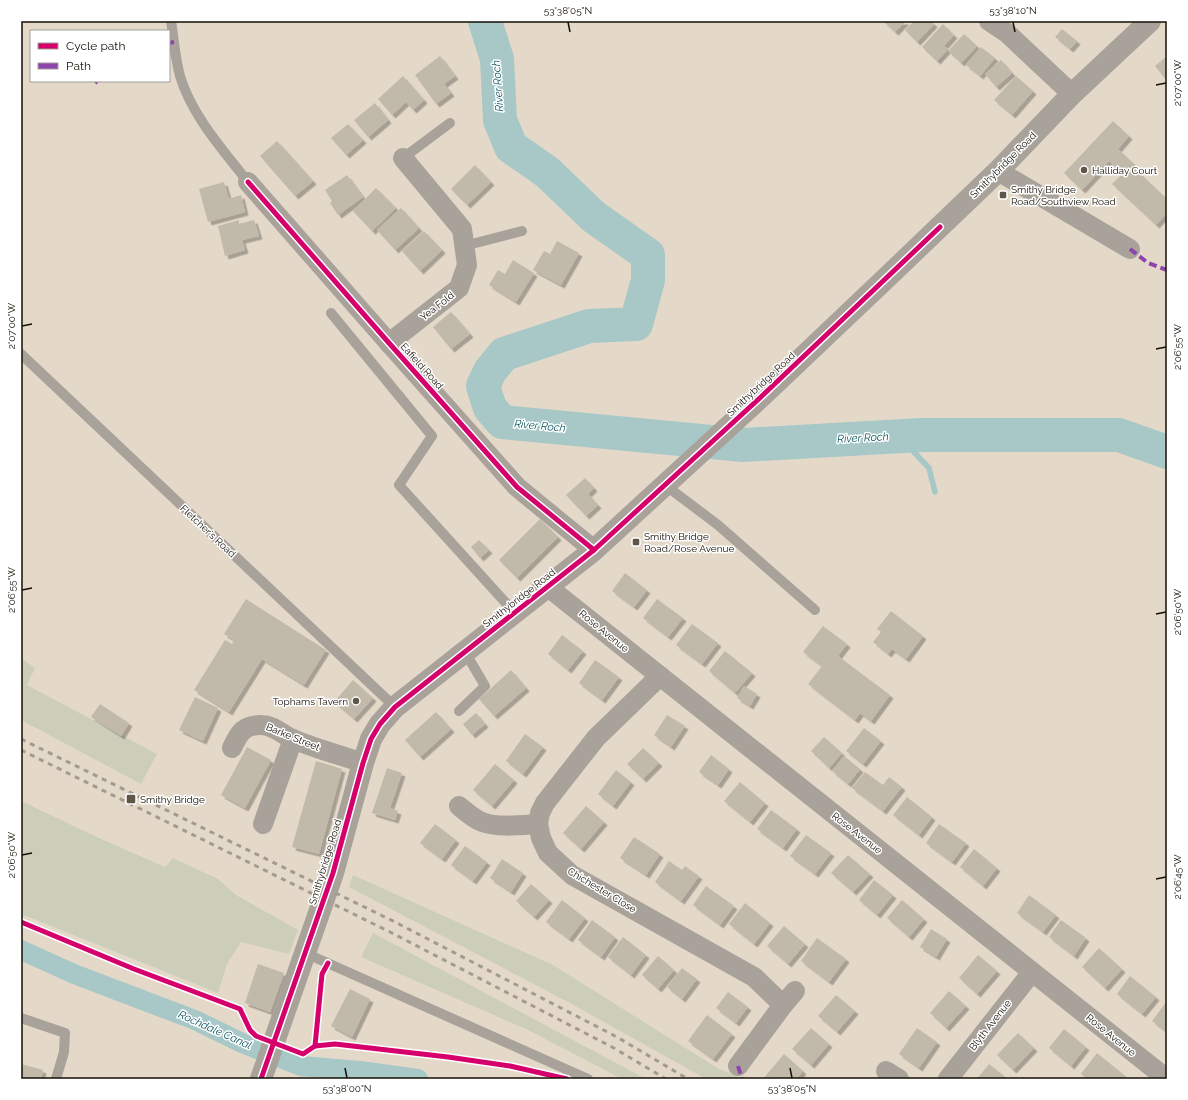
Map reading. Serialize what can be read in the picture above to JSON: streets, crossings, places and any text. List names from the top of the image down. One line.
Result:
{"streets":{"street":["Smithybridge Road","Yea Fold","Eafield Road","Rose Avenue","Barke Street","Chichester Close","Blyth Avenue"],"lane":["Fletcher's Road"]},"crossings":[["Smithybridge Road","Eafield Road"],["Smithybridge Road","Fletcher's Road"],["Smithybridge Road","Rose Avenue"],["Smithybridge Road","Barke Street"],["Yea Fold","Eafield Road"],["Rose Avenue","Blyth Avenue"]],"water":["River Roch","Rochdale Canal"],"places":{"other":["Halliday Court","Tophams Tavern"],"transit":["Smithy Bridge Road/Southview Road","Smithy Bridge Road/Rose Avenue","Smithy Bridge"]},"legend":["Cycle path","Path"],"coordinates":["53°38'05\"N","53°38'10\"N","2°07'00\"W","2°06'55\"W","2°06'50\"W","2°06'45\"W","53°38'00\"N"]}
